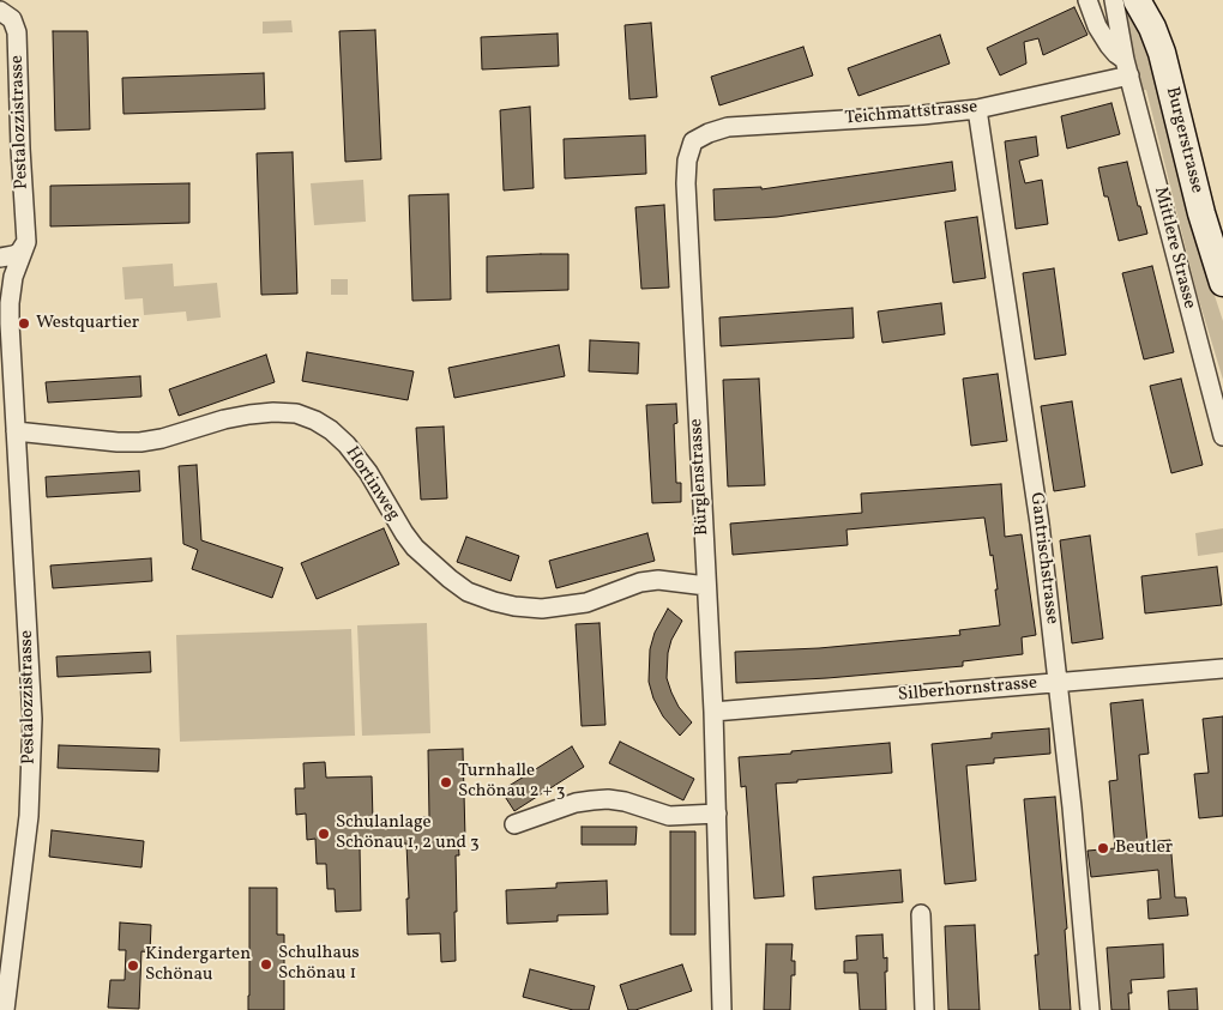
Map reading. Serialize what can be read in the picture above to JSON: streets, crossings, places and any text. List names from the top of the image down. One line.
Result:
{"streets":{"main road":["Burgerstrasse"],"street":["Teichmattstrasse","Pestalozzistrasse","Mittlere Strasse","Bürglenstrasse","Hortinweg","Gantrischstrasse","Silberhornstrasse"]},"crossings":[["Teichmattstrasse","Mittlere Strasse"],["Teichmattstrasse","Bürglenstrasse"],["Teichmattstrasse","Gantrischstrasse"],["Pestalozzistrasse","Hortinweg"],["Bürglenstrasse","Hortinweg"],["Bürglenstrasse","Silberhornstrasse"],["Gantrischstrasse","Silberhornstrasse"]],"places":["Westquartier","Turnhalle Schönau 2 + 3","Schulanlage Schönau 1, 2 und 3","Beutler","Schulhaus Schönau 1","Kindergarten Schönau"]}
